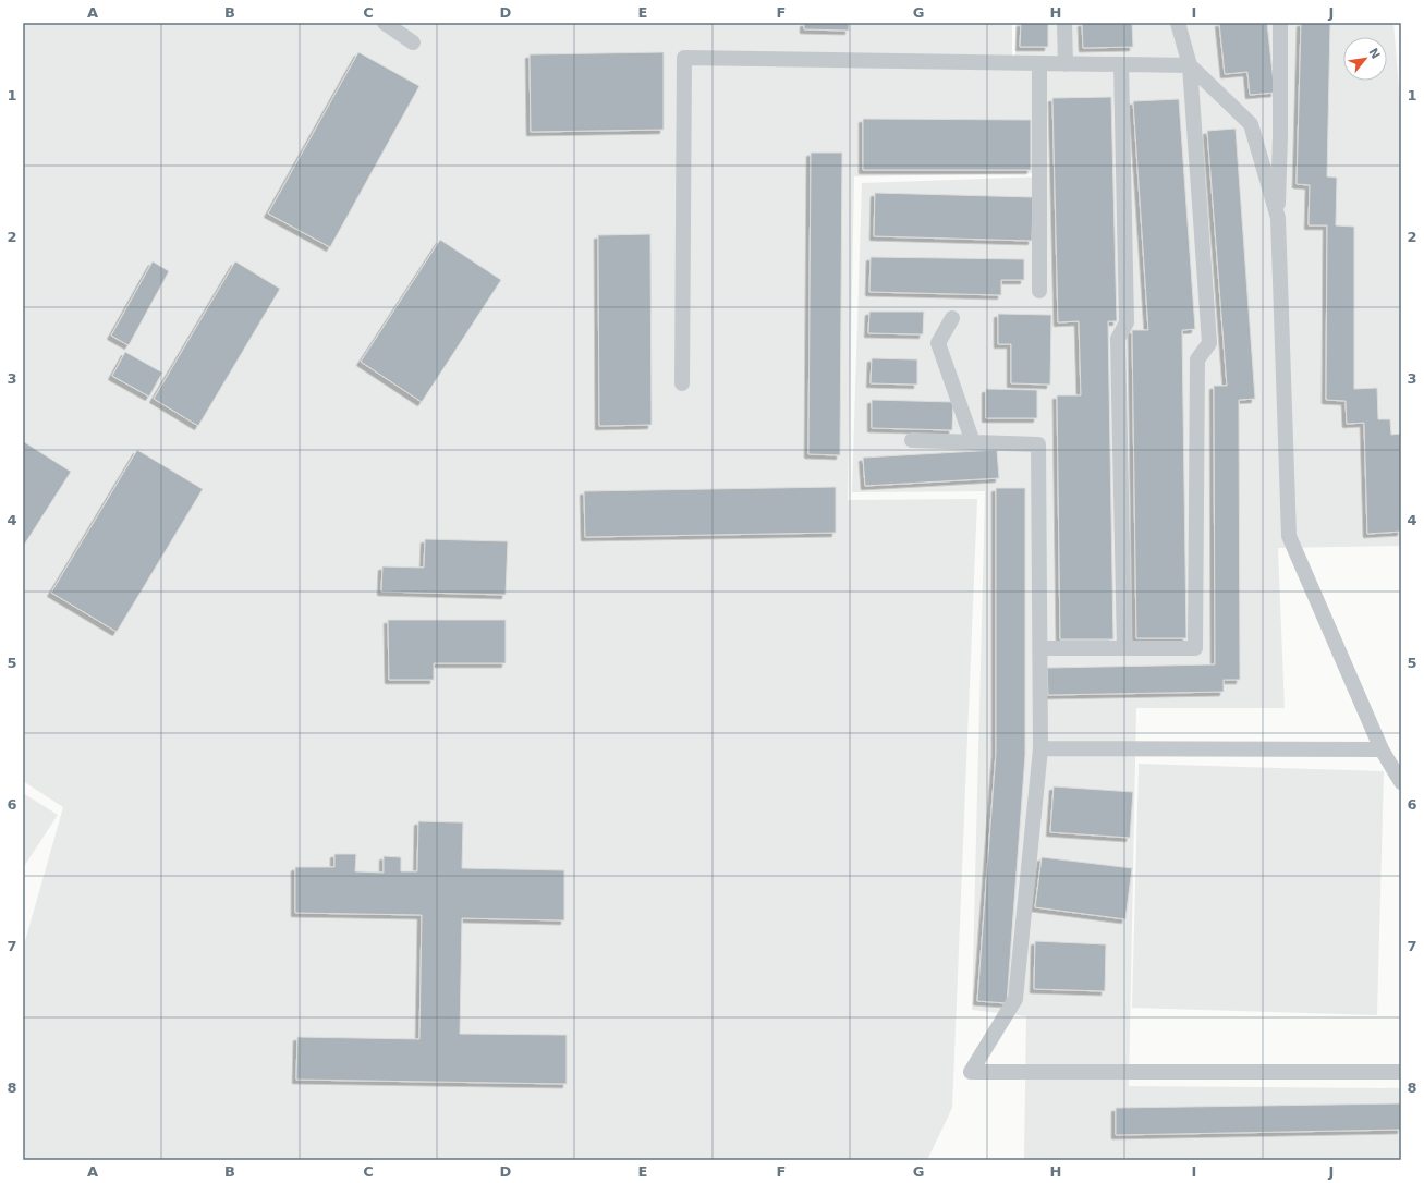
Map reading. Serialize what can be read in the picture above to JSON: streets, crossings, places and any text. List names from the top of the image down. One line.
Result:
{"north":"top right","grid":{"columns":["A","B","C","D","E","F","G","H","I","J"],"rows":["1","2","3","4","5","6","7","8"]}}
